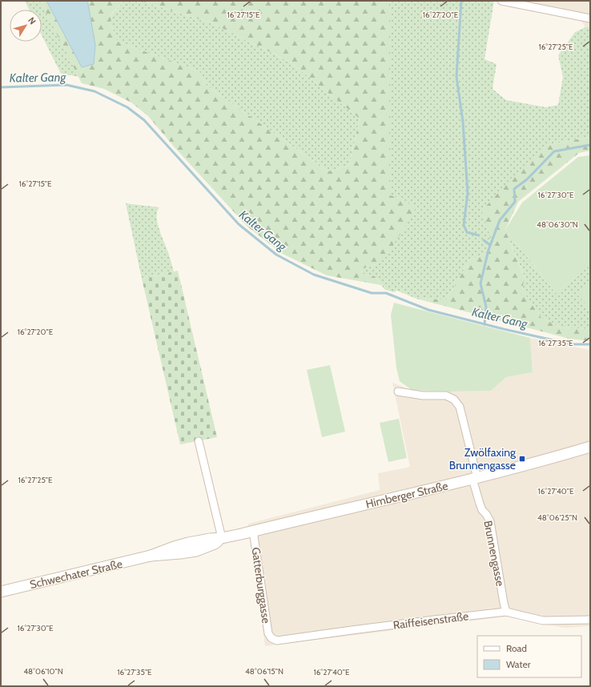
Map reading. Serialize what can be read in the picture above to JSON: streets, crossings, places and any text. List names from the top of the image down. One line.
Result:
{"streets":{"main road":["Himberger Straße","Schwechater Straße"],"street":["Brunnengasse","Gatterburggasse","Raiffeisenstraße"]},"crossings":[["Himberger Straße","Brunnengasse"],["Himberger Straße","Schwechater Straße"],["Himberger Straße","Gatterburggasse"],["Brunnengasse","Raiffeisenstraße"],["Gatterburggasse","Raiffeisenstraße"]],"water":["Kalter Gang"],"places":{"transit":["Zwölfaxing Brunnengasse"]},"legend":["Road","Water"],"north":"top right","coordinates":["16°27'15\"E","16°27'20\"E","16°27'25\"E","16°27'30\"E","48°06'30\"N","16°27'35\"E","16°27'40\"E","48°06'25\"N","48°06'10\"N","48°06'15\"N"]}
